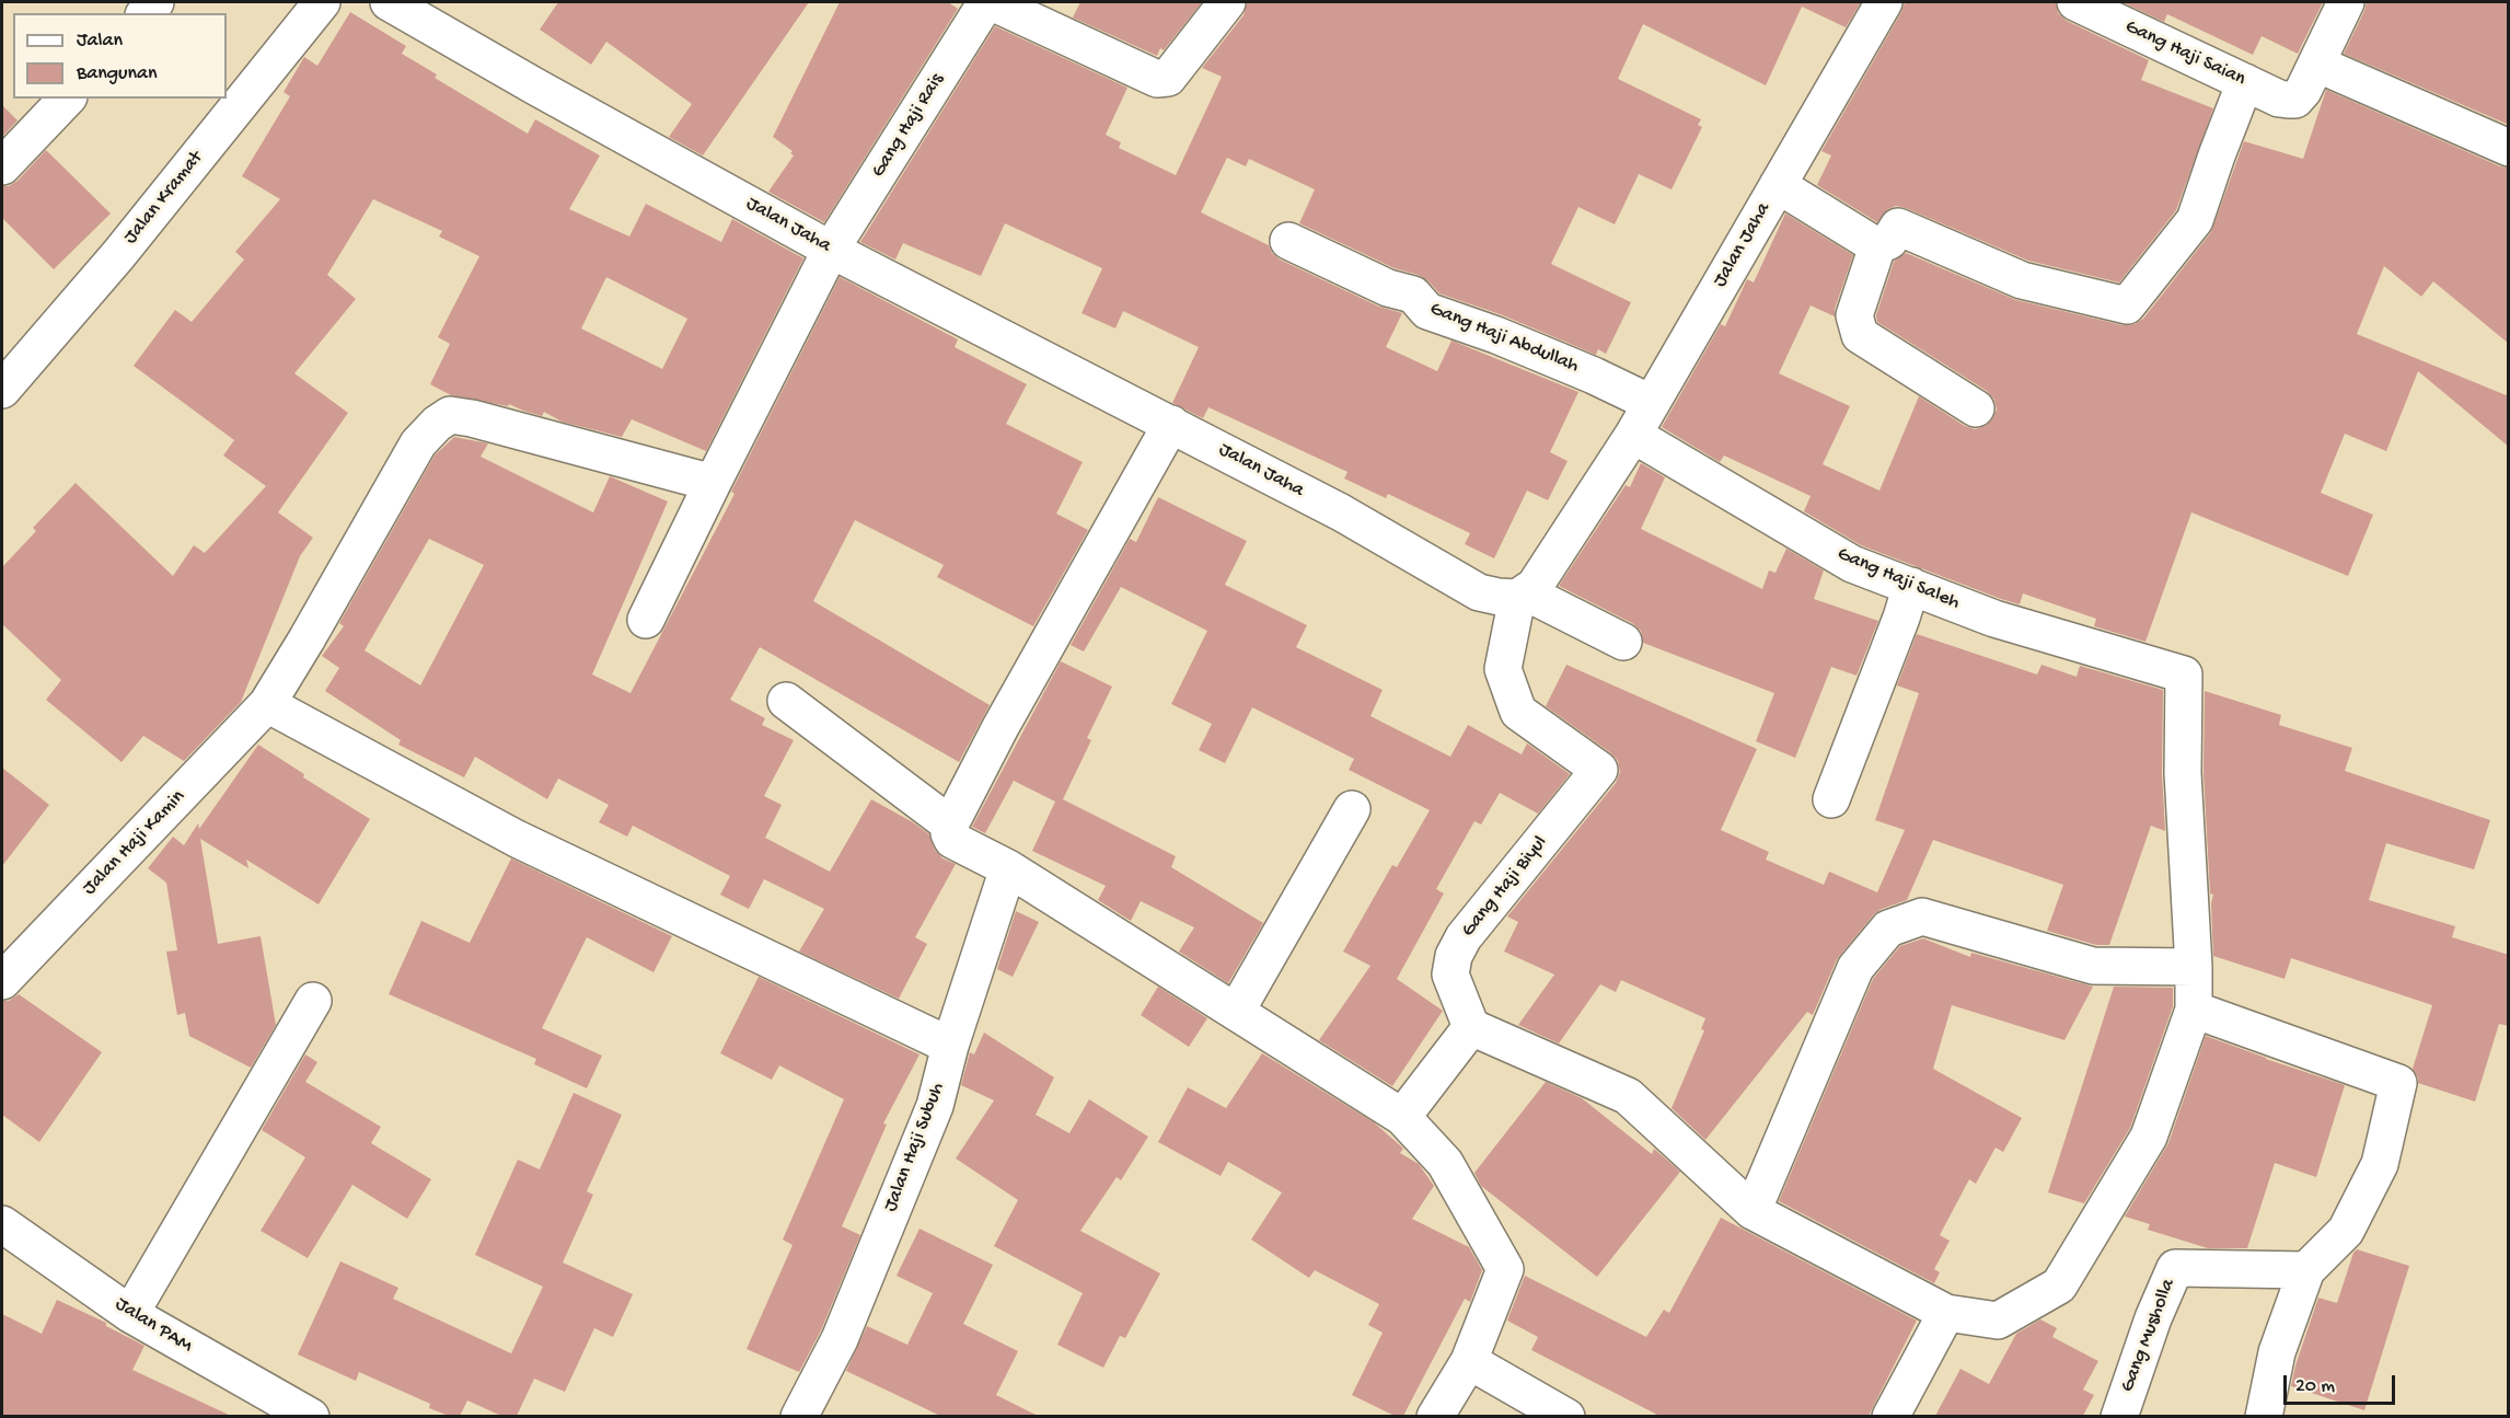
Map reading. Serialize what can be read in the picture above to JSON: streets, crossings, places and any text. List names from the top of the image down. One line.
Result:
{"streets":{"street":["Gang Haji Saian","Gang Haji Rais","Jalan Kramat","Jalan Jaha","Gang Haji Abdullah","Gang Haji Saleh","Jalan Haji Kamin","Gang Haji Biyul","Jalan Haji Subuh","Jalan PAM","Gang Musholla"]},"crossings":[["Gang Haji Rais","Jalan Jaha"],["Gang Haji Rais","Jalan Haji Kamin"],["Jalan Jaha","Gang Haji Abdullah"],["Jalan Jaha","Gang Haji Saleh"],["Jalan Jaha","Gang Haji Biyul"]],"legend":["Jalan","Bangunan"],"scale_bar":"20 m"}
